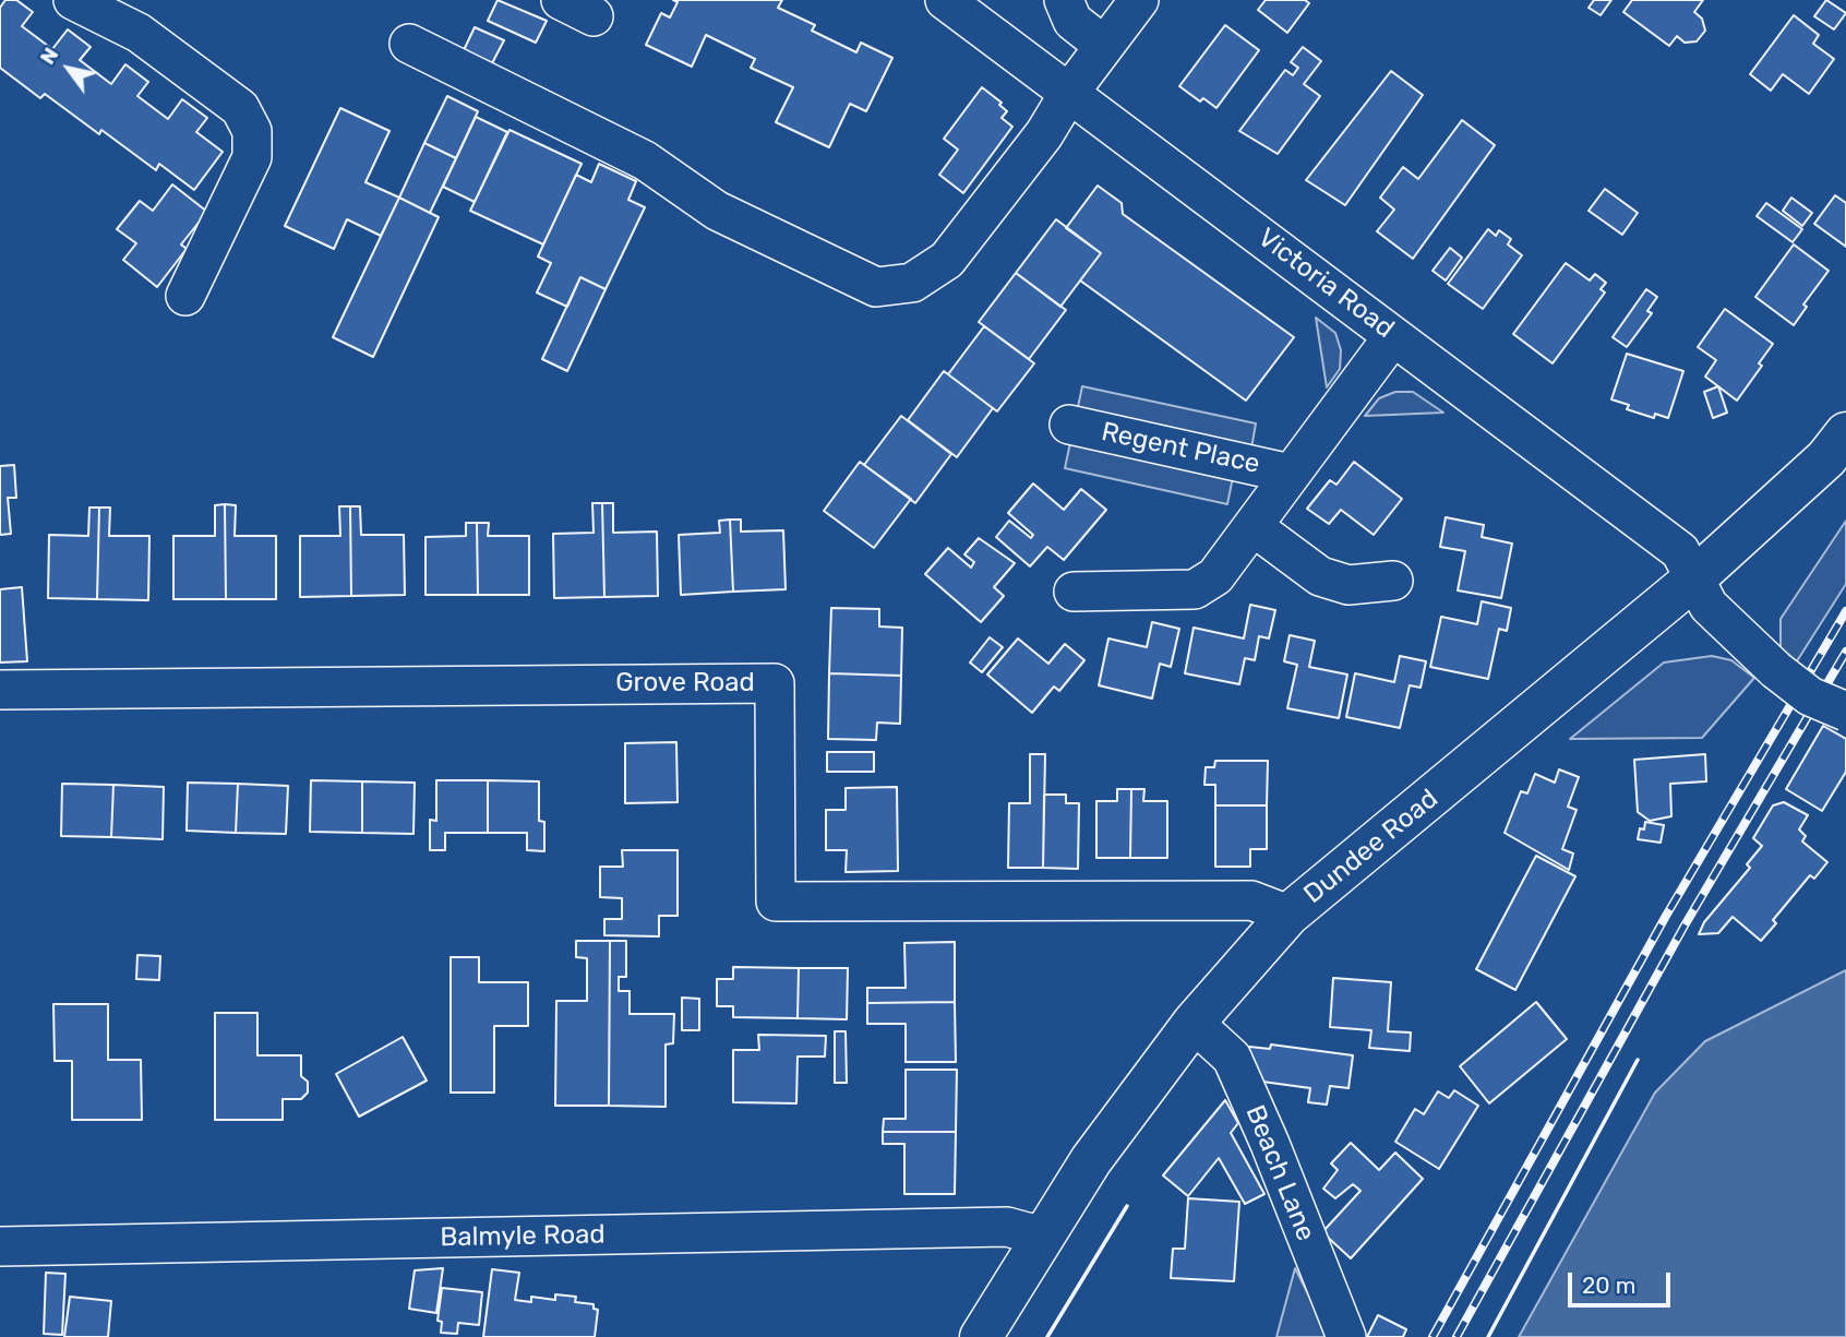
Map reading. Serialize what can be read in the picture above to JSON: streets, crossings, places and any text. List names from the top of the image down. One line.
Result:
{"streets":{"main road":["Dundee Road"],"street":["Victoria Road","Regent Place","Grove Road","Beach Lane","Balmyle Road"]},"crossings":[["Victoria Road","Regent Place"],["Victoria Road","Dundee Road"],["Grove Road","Dundee Road"],["Dundee Road","Beach Lane"],["Dundee Road","Balmyle Road"]],"scale_bar":"20 m","north":"top left"}
